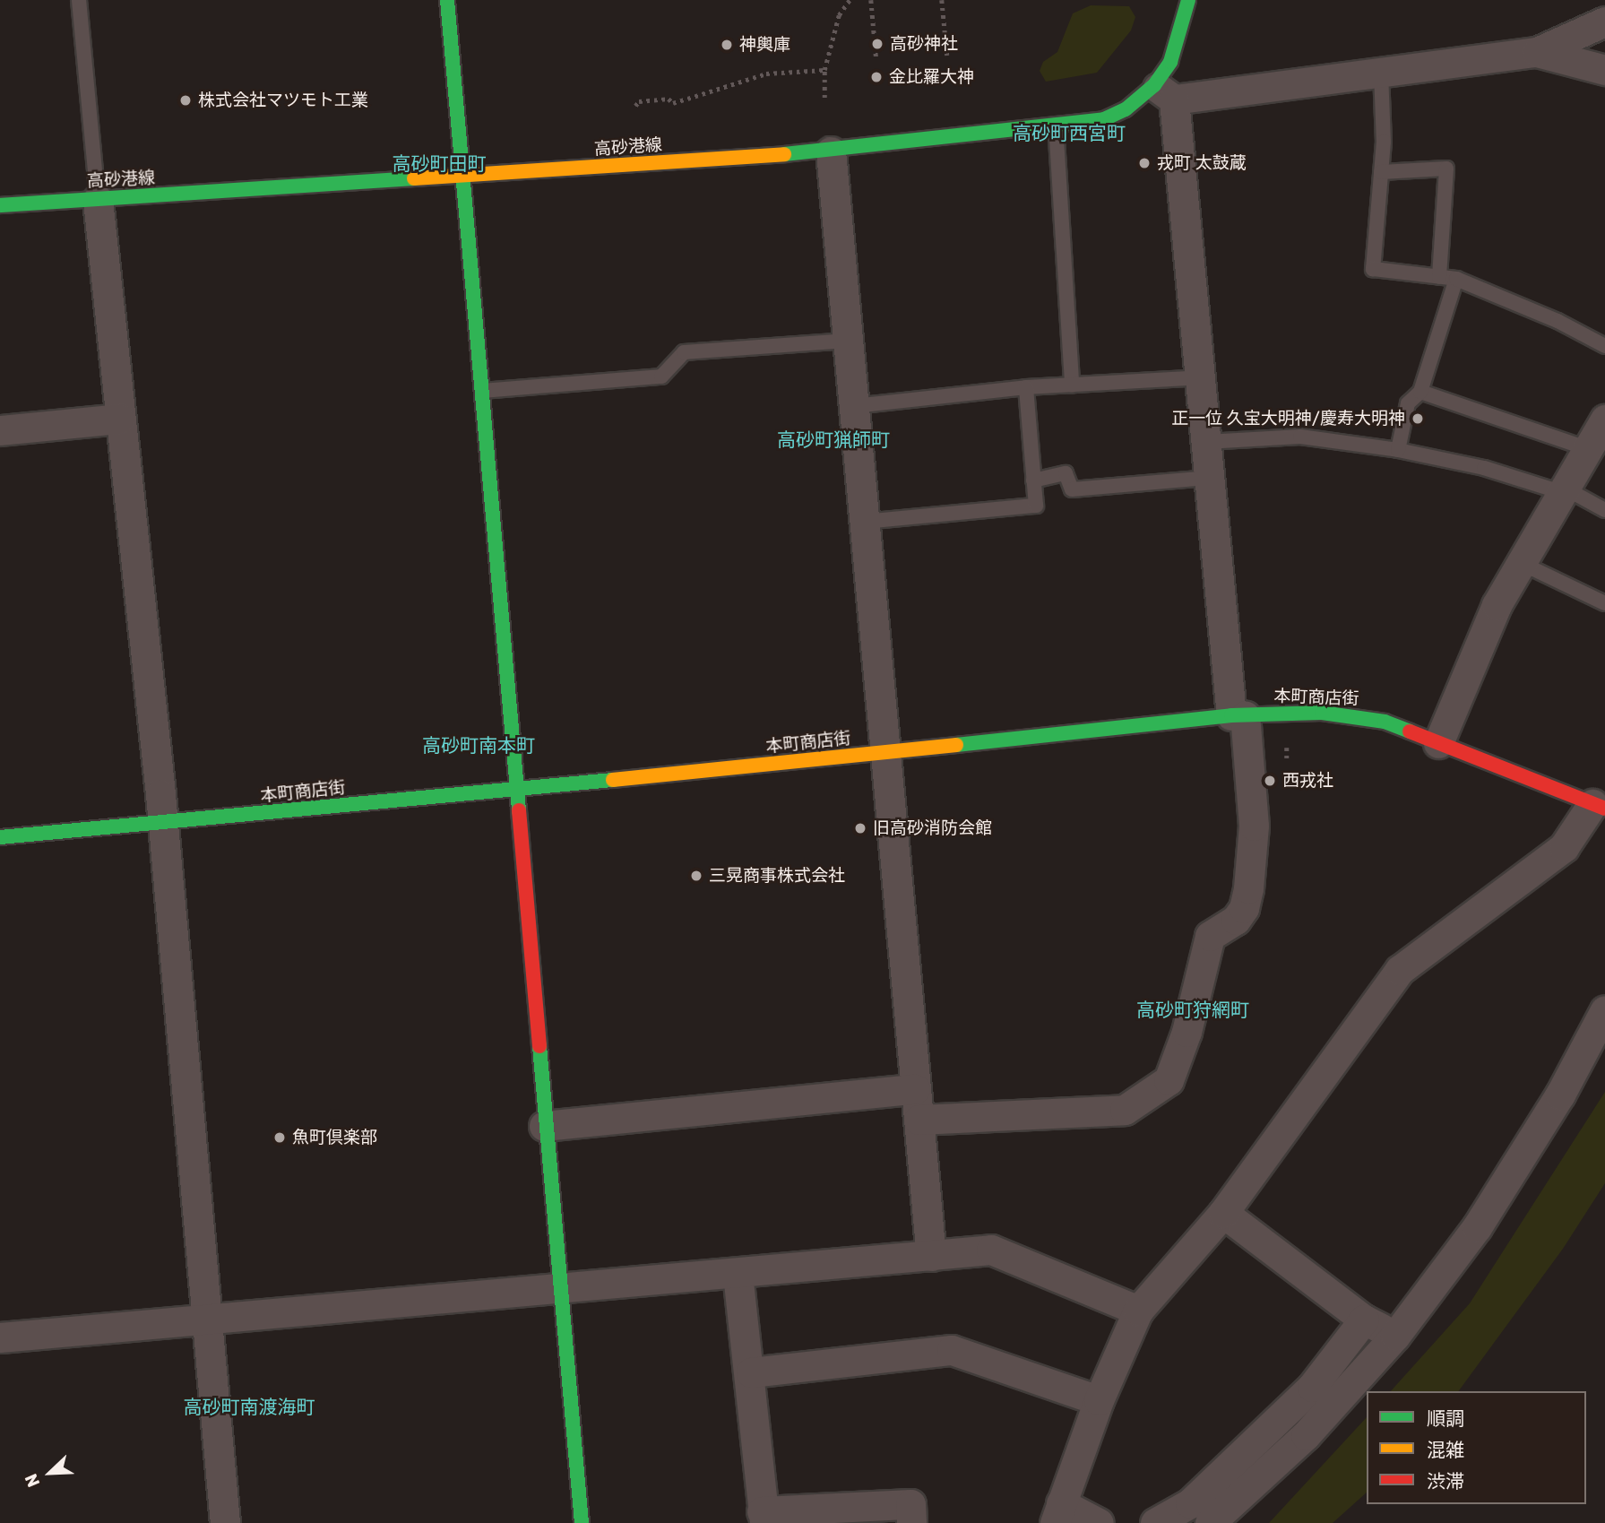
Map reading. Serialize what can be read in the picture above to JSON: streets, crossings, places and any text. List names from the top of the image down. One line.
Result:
{"streets":{"street":["高砂港線","本町商店街"]},"districts":["高砂町西宮町","高砂町田町","高砂町猟師町","高砂町南本町","高砂町狩網町","高砂町南渡海町"],"places":["高砂神社","神輿庫","金比羅大神","株式会社マツモト工業","戎町 太鼓蔵","正一位 久宝大明神/慶寿大明神","西戎社","旧高砂消防会館","三晃商事株式会社","魚町倶楽部"],"legend":["順調","混雑","渋滞"],"north":"bottom left"}
